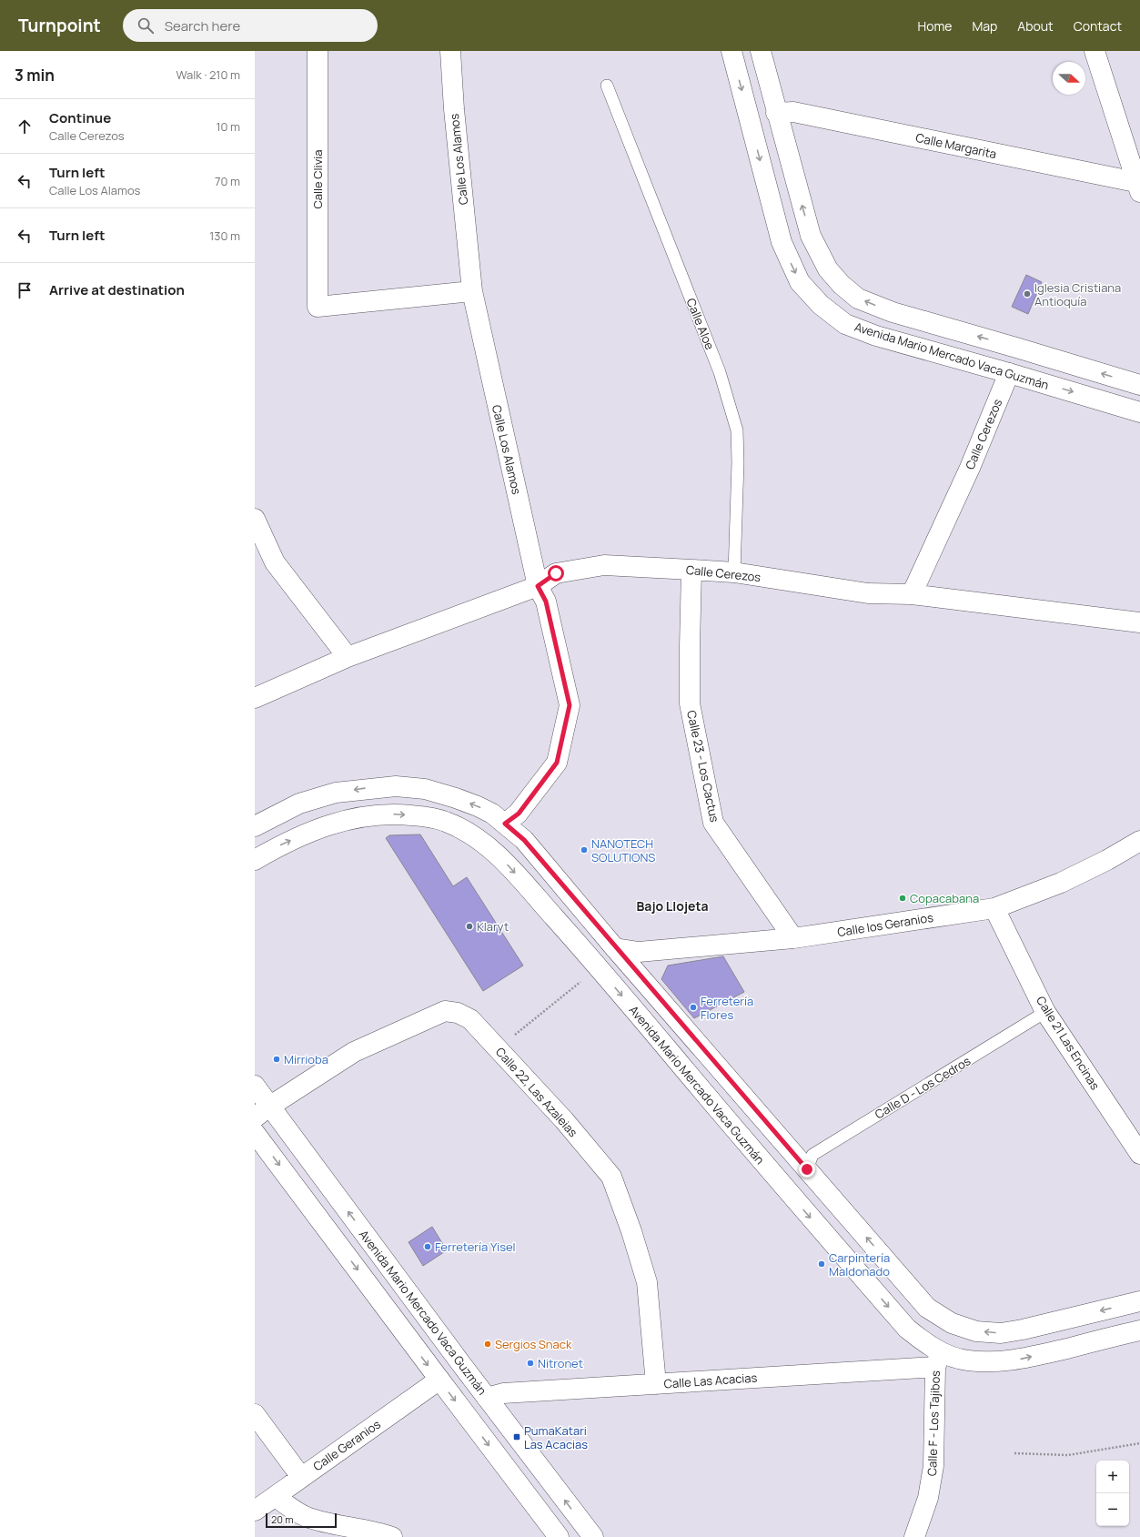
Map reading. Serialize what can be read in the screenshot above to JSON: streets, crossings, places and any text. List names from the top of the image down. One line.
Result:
{"streets":{"street":["Calle Margarita","Calle Los Alamos","Calle Clivia","Avenida Mario Mercado Vaca Guzmán","Calle Cerezos","Calle 23 - Los Cactus","Calle los Geranios","Calle 21 Las Encinas","Calle 22, Las Azaleias","Calle Las Acacias","Calle F - Los Tajibos","Calle Geranios"],"lane":["Calle Aloe","Calle D - Los Cedros"]},"crossings":[["Calle Margarita","Avenida Mario Mercado Vaca Guzmán"],["Calle Los Alamos","Calle Clivia"],["Calle Los Alamos","Avenida Mario Mercado Vaca Guzmán"],["Calle Los Alamos","Calle Cerezos"],["Calle Aloe","Calle Cerezos"],["Avenida Mario Mercado Vaca Guzmán","Calle Cerezos"],["Avenida Mario Mercado Vaca Guzmán","Calle 22, Las Azaleias"],["Avenida Mario Mercado Vaca Guzmán","Calle Las Acacias"],["Avenida Mario Mercado Vaca Guzmán","Calle F - Los Tajibos"],["Avenida Mario Mercado Vaca Guzmán","Calle Geranios"],["Calle Cerezos","Calle 23 - Los Cactus"],["Calle 23 - Los Cactus","Calle los Geranios"],["Calle los Geranios","Calle 21 Las Encinas"],["Calle 21 Las Encinas","Calle D - Los Cedros"],["Calle 22, Las Azaleias","Calle Las Acacias"],["Calle Las Acacias","Calle F - Los Tajibos"]],"districts":["Bajo Llojeta"],"places":{"other":["Iglesia Cristiana Antioquía","NANOTECH SOLUTIONS","Copacabana","Klaryt","Ferretería Flores","Mirrioba","Ferretería Yisel","Carpintería Maldonado","Sergios Snack","Nitronet"],"transit":["PumaKatari Las Acacias"]},"scale_bar":"20 m","north":"right","page":{"header":"Turnpoint","search":"Search here","nav":["Home","Map","About","Contact"],"heading":["3 min","Walk · 210 m"],"list":[["Continue","Calle Cerezos","10 m"],["Turn left","Calle Los Alamos","70 m"],["Turn left","130 m"],"Arrive at destination"],"map_buttons":["+","−"],"scale":"20 m"}}
